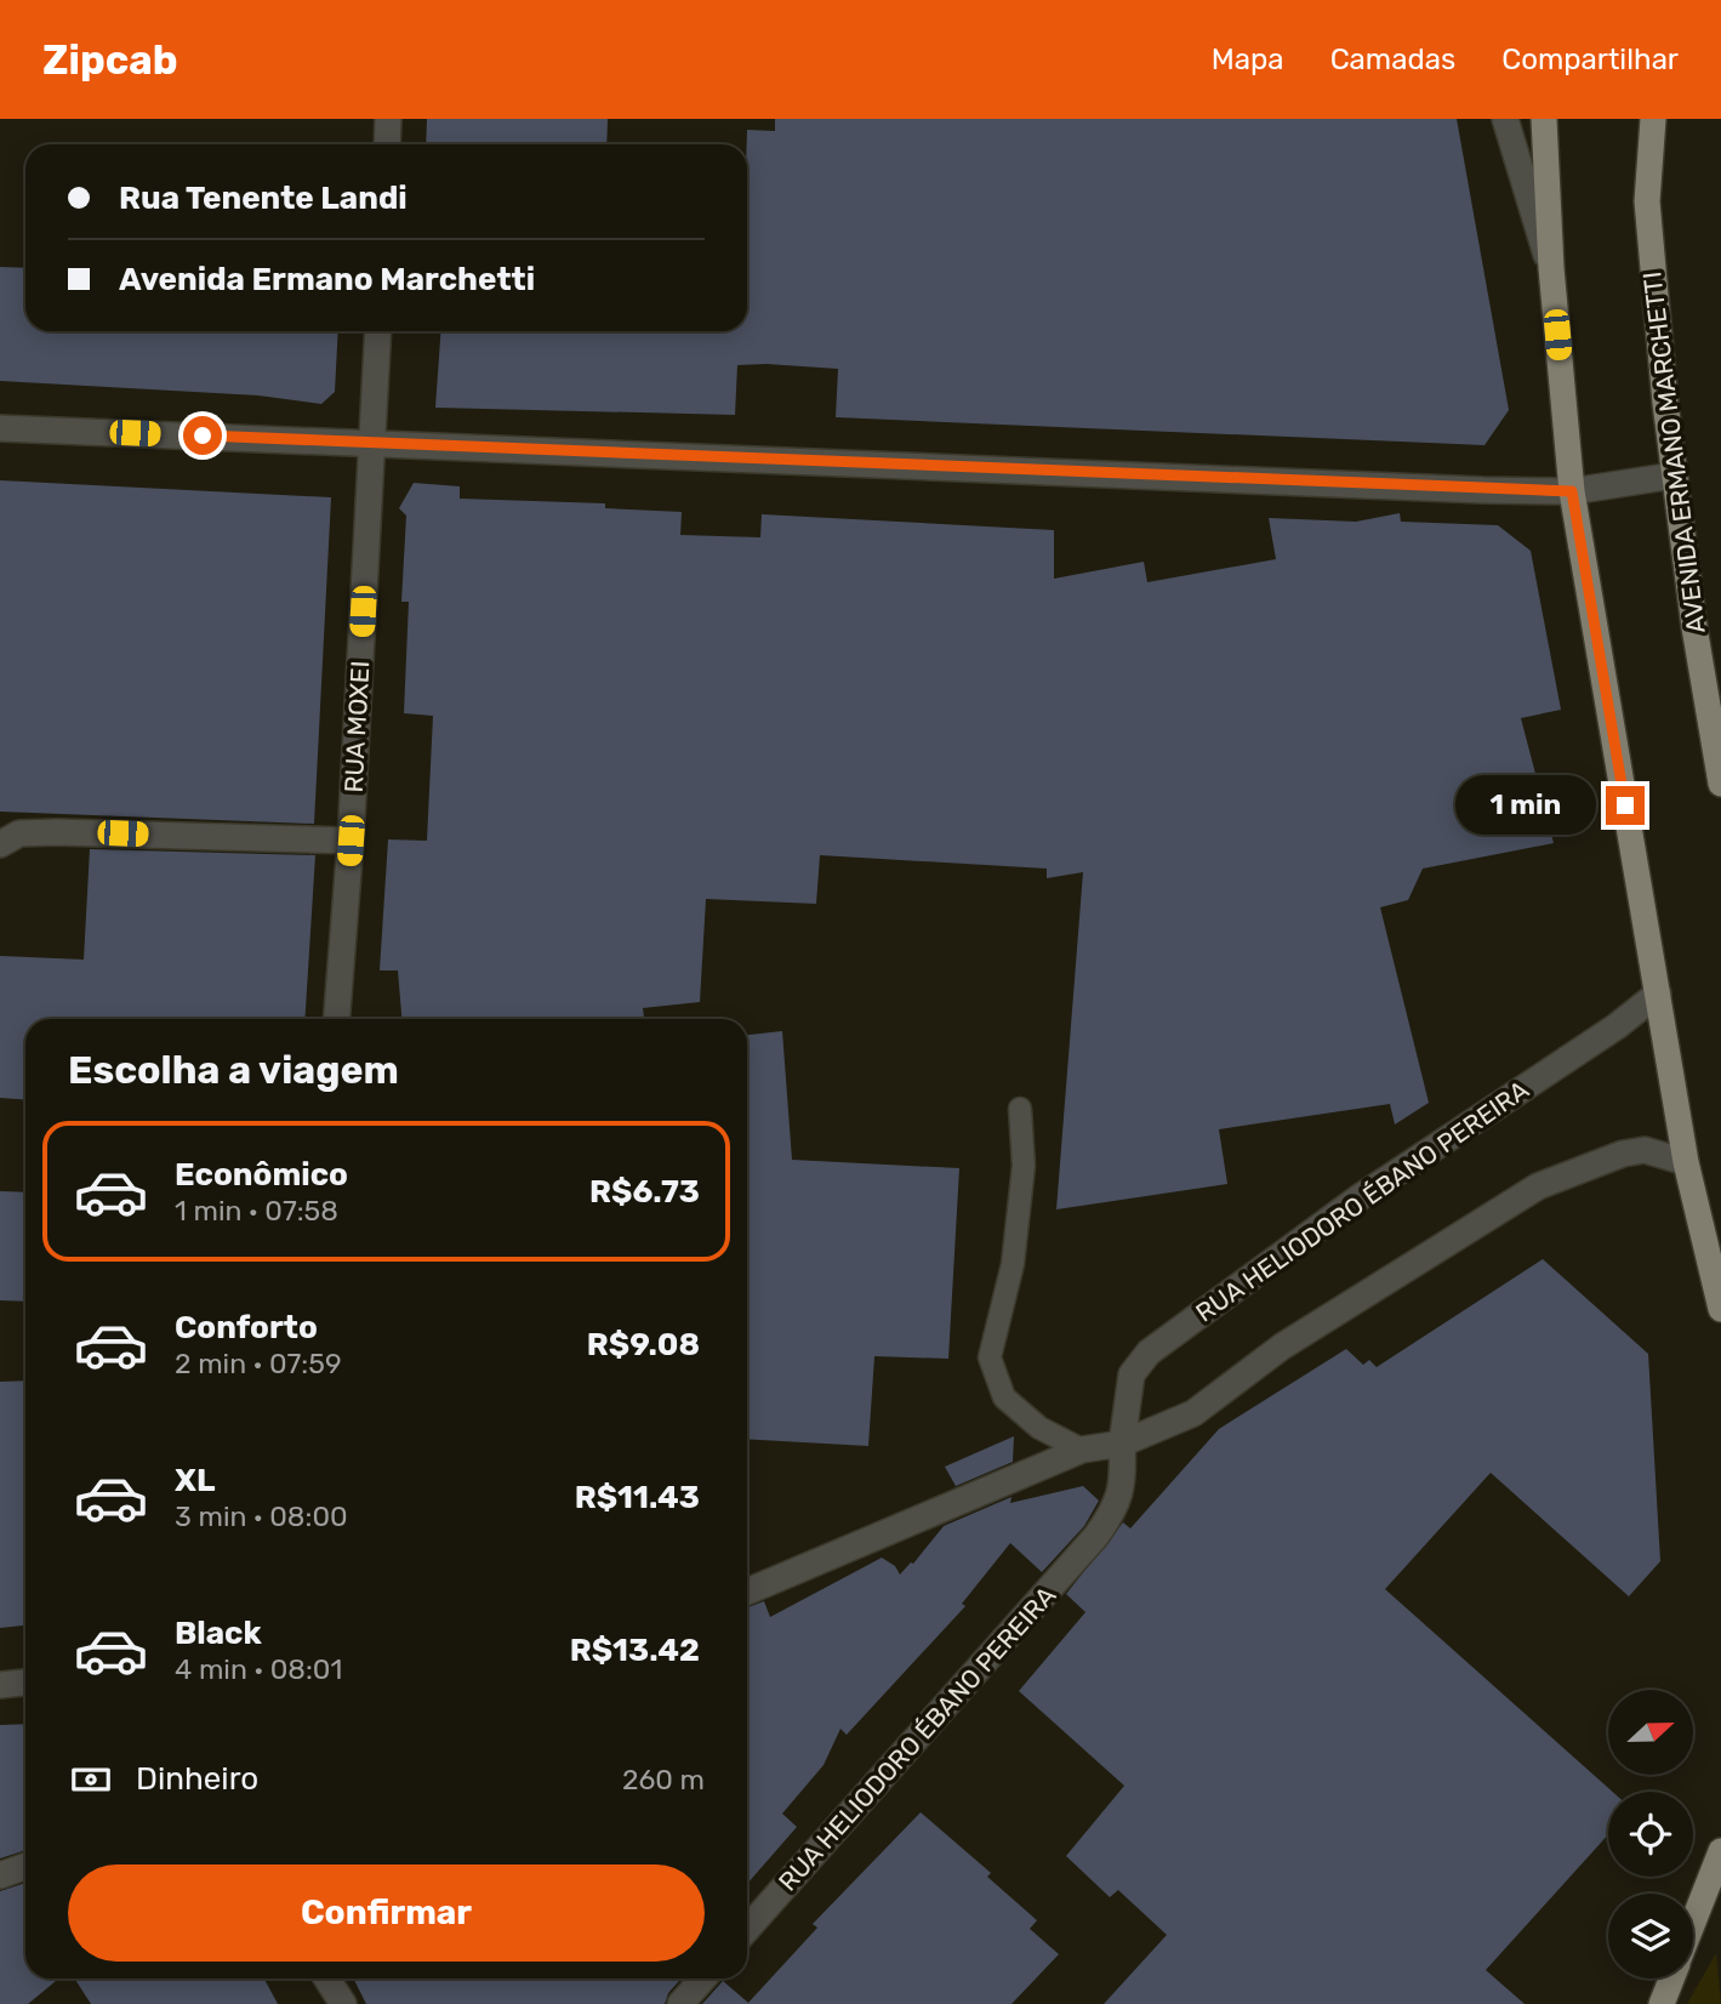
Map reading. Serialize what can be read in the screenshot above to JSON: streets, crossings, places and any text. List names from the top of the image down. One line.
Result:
{"streets":{"main road":["AVENIDA ERMANO MARCHETTI"],"street":["RUA MOXEI","RUA HELIODORO ÉBANO PEREIRA"]},"north":"right","page":{"header":"Zipcab","nav":["Mapa","Camadas","Compartilhar"],"banner":["Rua Tenente Landi","Avenida Ermano Marchetti"],"bubble":"1 min","heading":"Escolha a viagem","list":[{"name":"Econômico","note":"1 min · 07:58","value":"R$6.73"},{"name":"Conforto","note":"2 min · 07:59","value":"R$9.08"},{"name":"XL","note":"3 min · 08:00","value":"R$11.43"},{"name":"Black","note":"4 min · 08:01","value":"R$13.42"}],"pay":["Dinheiro","260 m"],"buttons":"Confirmar"}}
